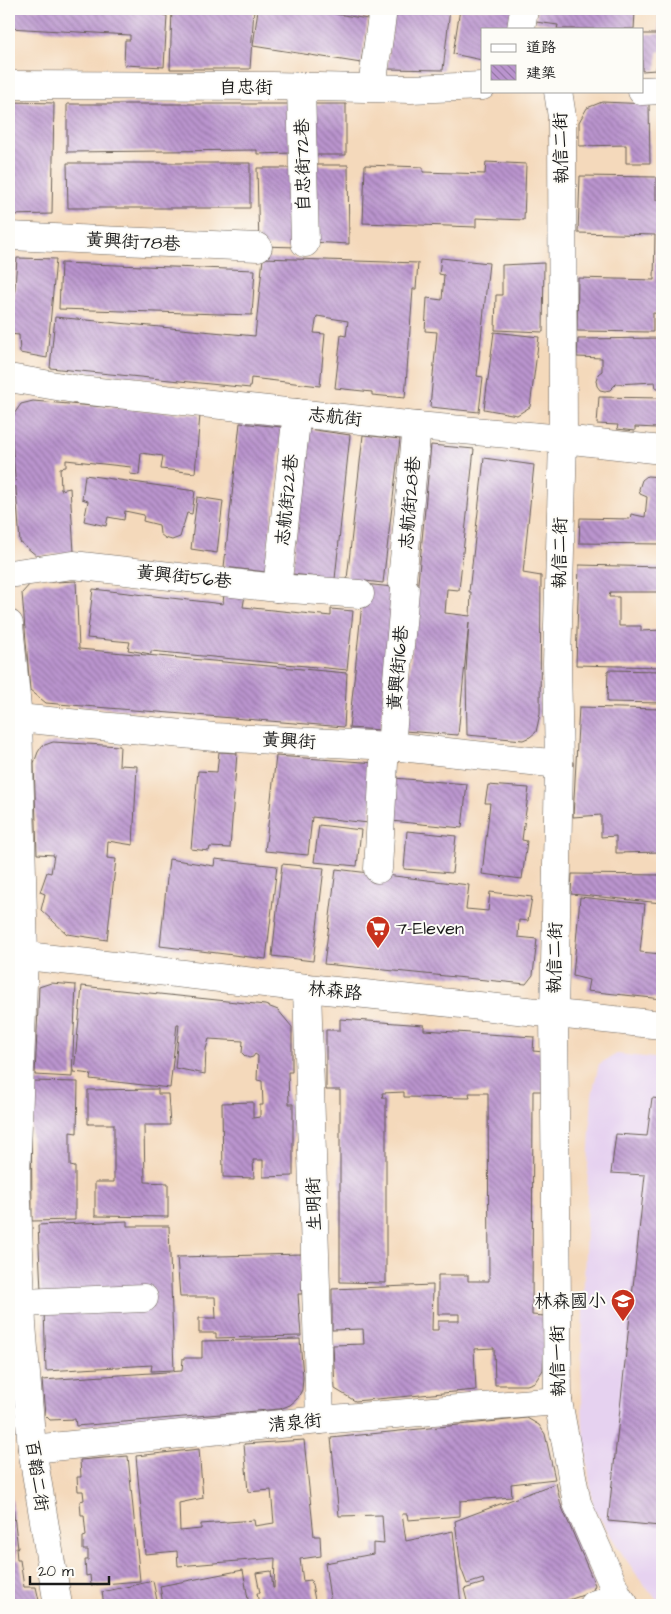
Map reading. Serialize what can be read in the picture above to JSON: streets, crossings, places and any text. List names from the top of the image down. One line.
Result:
{"streets":{"street":["自忠街","執信二街","自忠街72巷","黃興街78巷","志航街","志航街22巷","志航街28巷","黃興街56巷","黃興街16巷","黃興街","林森路","生明街","執信一街","清泉街","百韜二街"]},"crossings":[["自忠街","自忠街72巷"],["執信二街","志航街"],["執信二街","黃興街"],["執信二街","林森路"],["執信二街","執信一街"],["志航街","志航街22巷"],["志航街","志航街28巷"],["志航街22巷","黃興街56巷"],["志航街28巷","黃興街16巷"],["黃興街16巷","黃興街"],["林森路","生明街"],["林森路","執信一街"],["林森路","百韜二街"],["生明街","清泉街"],["執信一街","清泉街"],["清泉街","百韜二街"]],"places":{"supermarket":["7-Eleven"],"school or university":["林森國小"]},"legend":["道路","建築"],"scale_bar":"20 m"}
